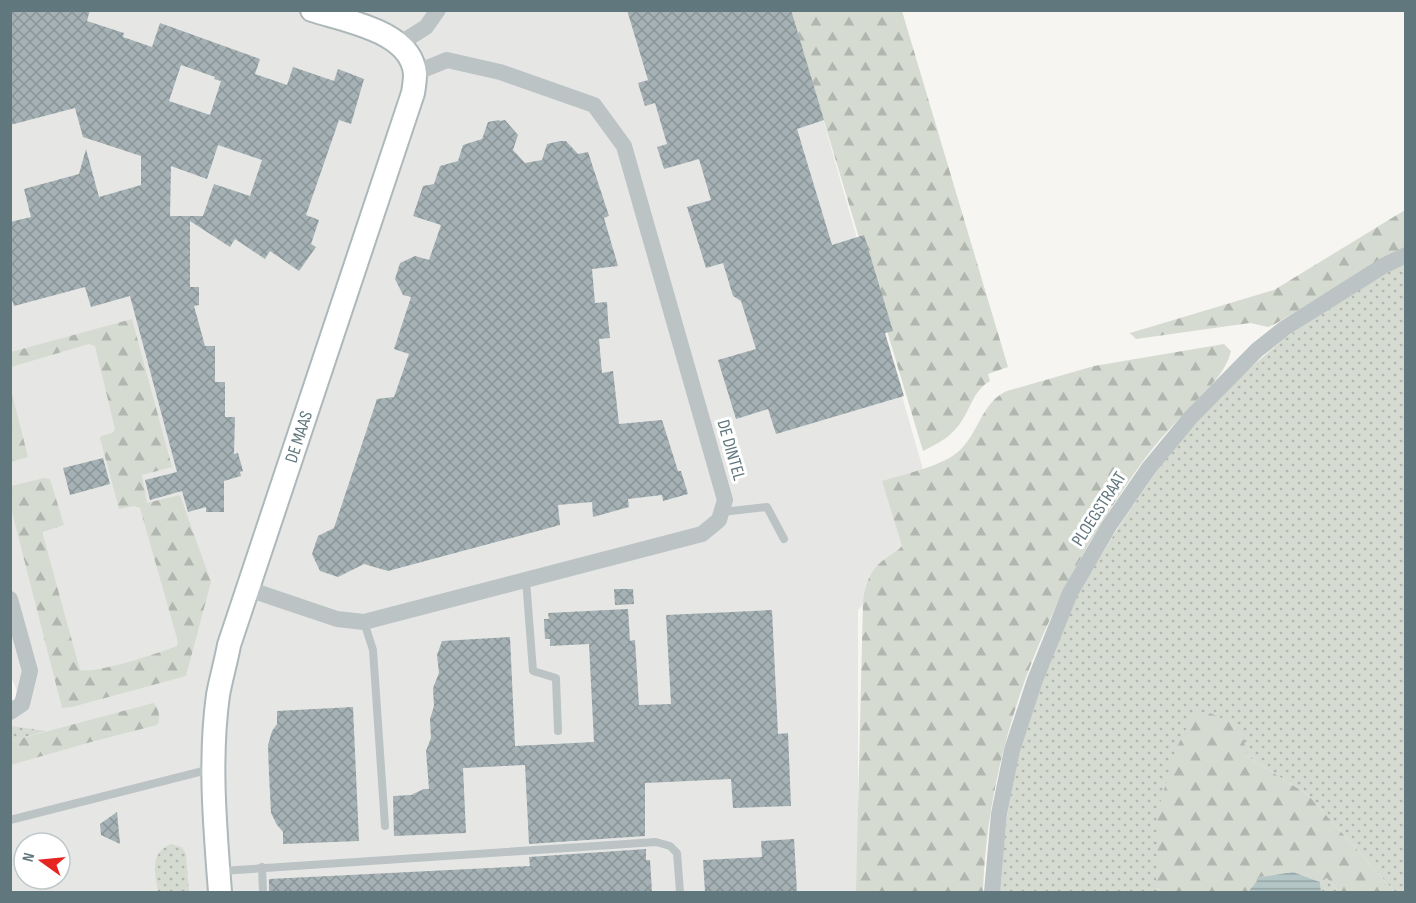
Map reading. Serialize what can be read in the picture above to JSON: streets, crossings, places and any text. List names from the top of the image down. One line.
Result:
{"streets":{"street":["DE MAAS","DE DINTEL","PLOEGSTRAAT"]},"crossings":[["DE MAAS","DE DINTEL"]],"north":"left"}
